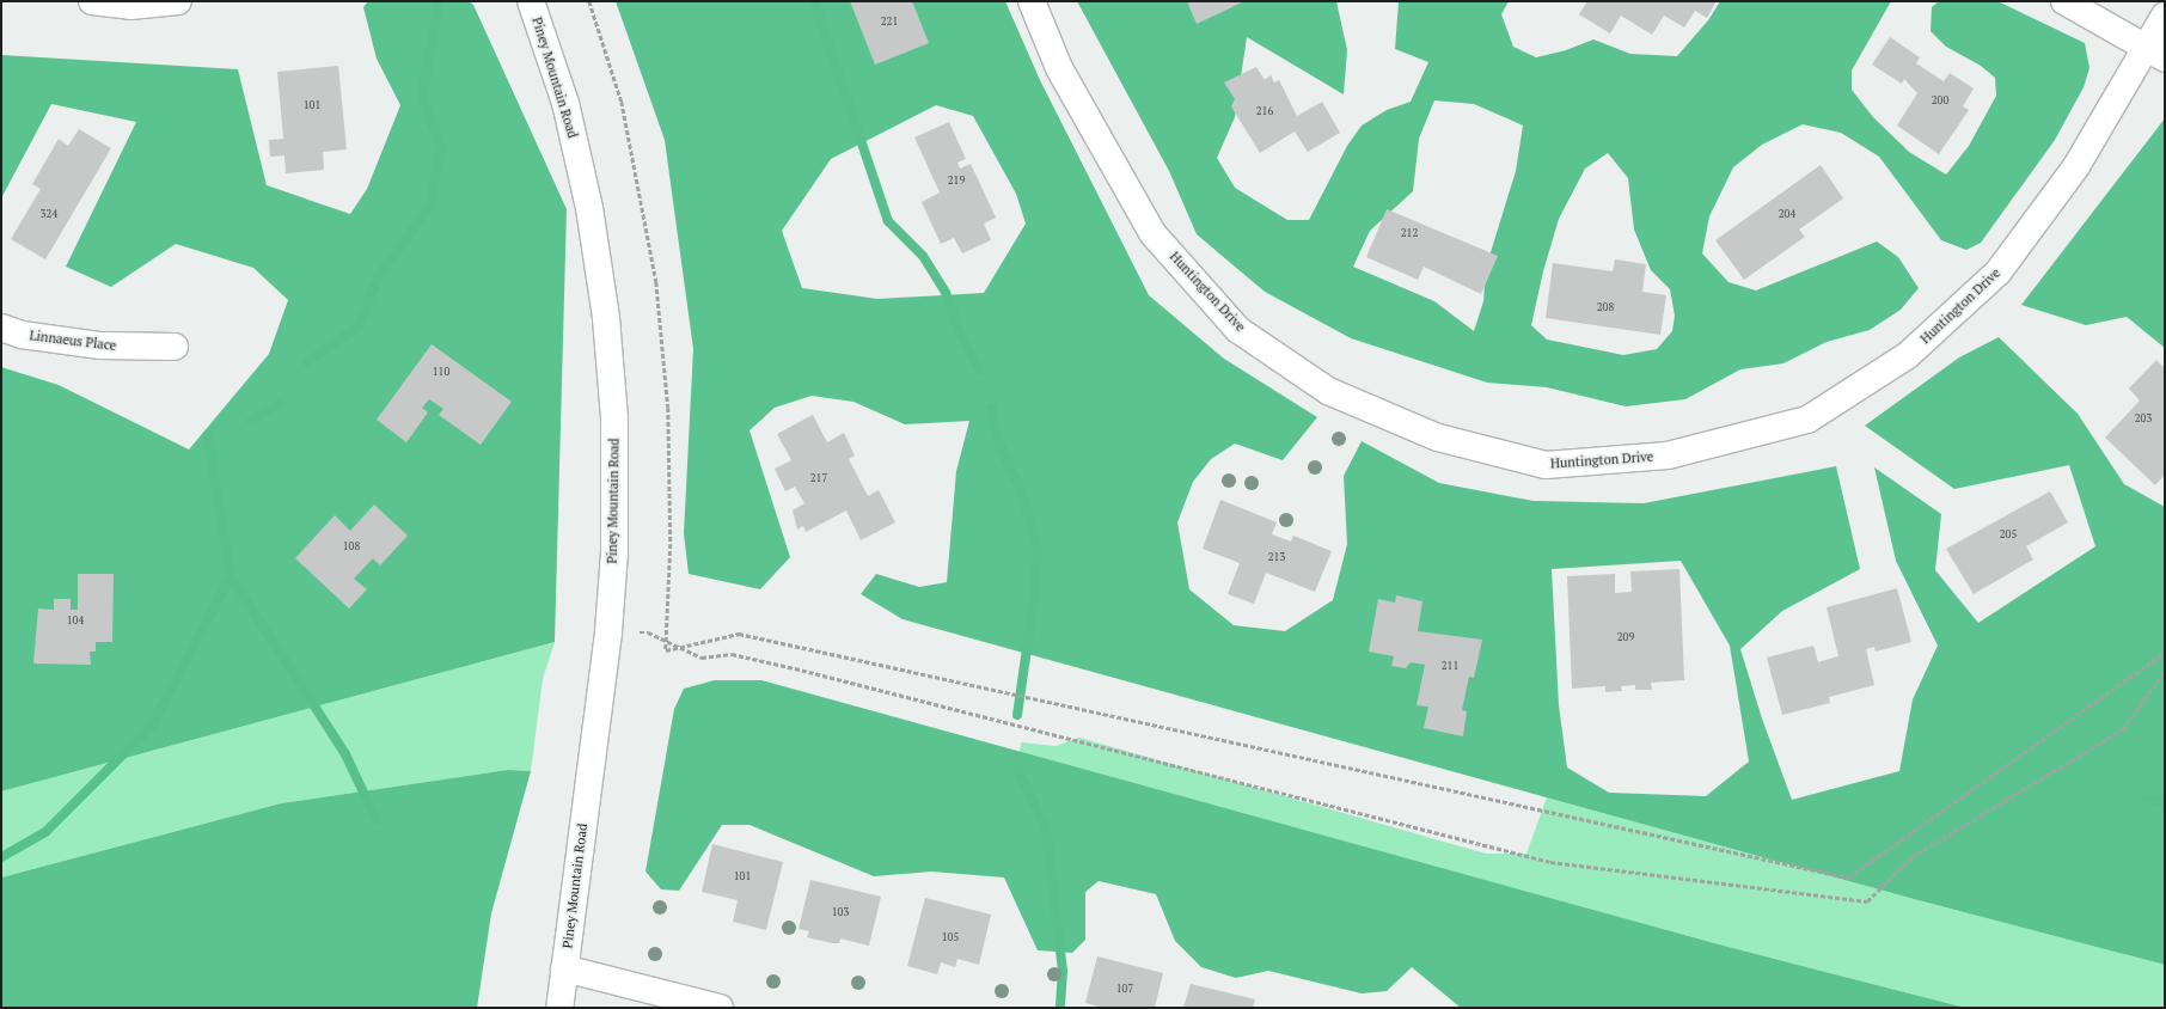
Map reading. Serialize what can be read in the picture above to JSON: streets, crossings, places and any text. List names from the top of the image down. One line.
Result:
{"streets":{"street":["Piney Mountain Road","Huntington Drive","Linnaeus Place"]},"house_numbers":["221","200","101","216","219","324","204","212","208","110","203","217","205","108","213","104","209","211","101","103","105","107"]}
